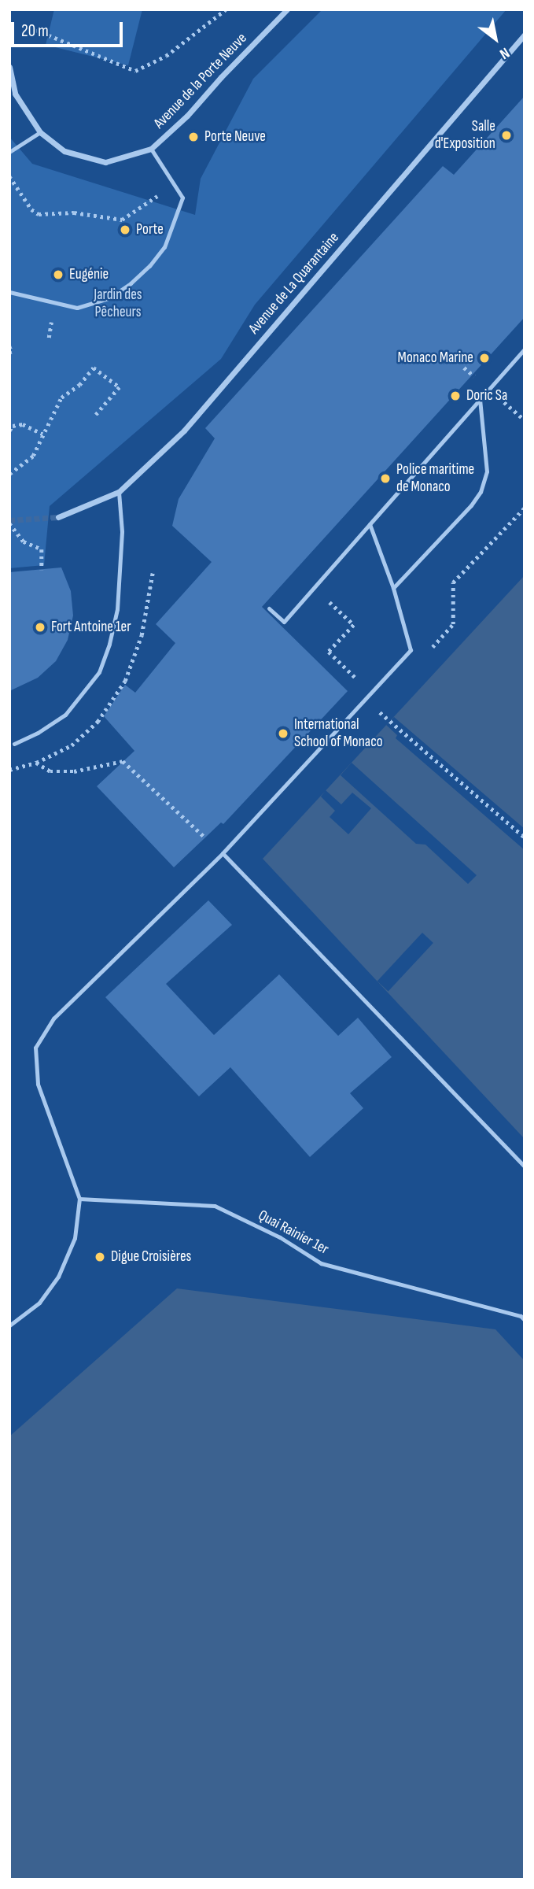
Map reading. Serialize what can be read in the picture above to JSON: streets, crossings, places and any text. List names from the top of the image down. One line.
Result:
{"streets":{"street":["Avenue de la Porte Neuve","Avenue de La Quarantaine"],"lane":["Quai Rainier 1er"]},"parks":["Jardin des Pêcheurs"],"places":["Salle d'Exposition","Porte Neuve","Porte","Eugénie","Monaco Marine","Doric Sa","Police maritime de Monaco","Fort Antoine 1er","International School of Monaco","Digue Croisières"],"scale_bar":"20 m","north":"bottom right"}
